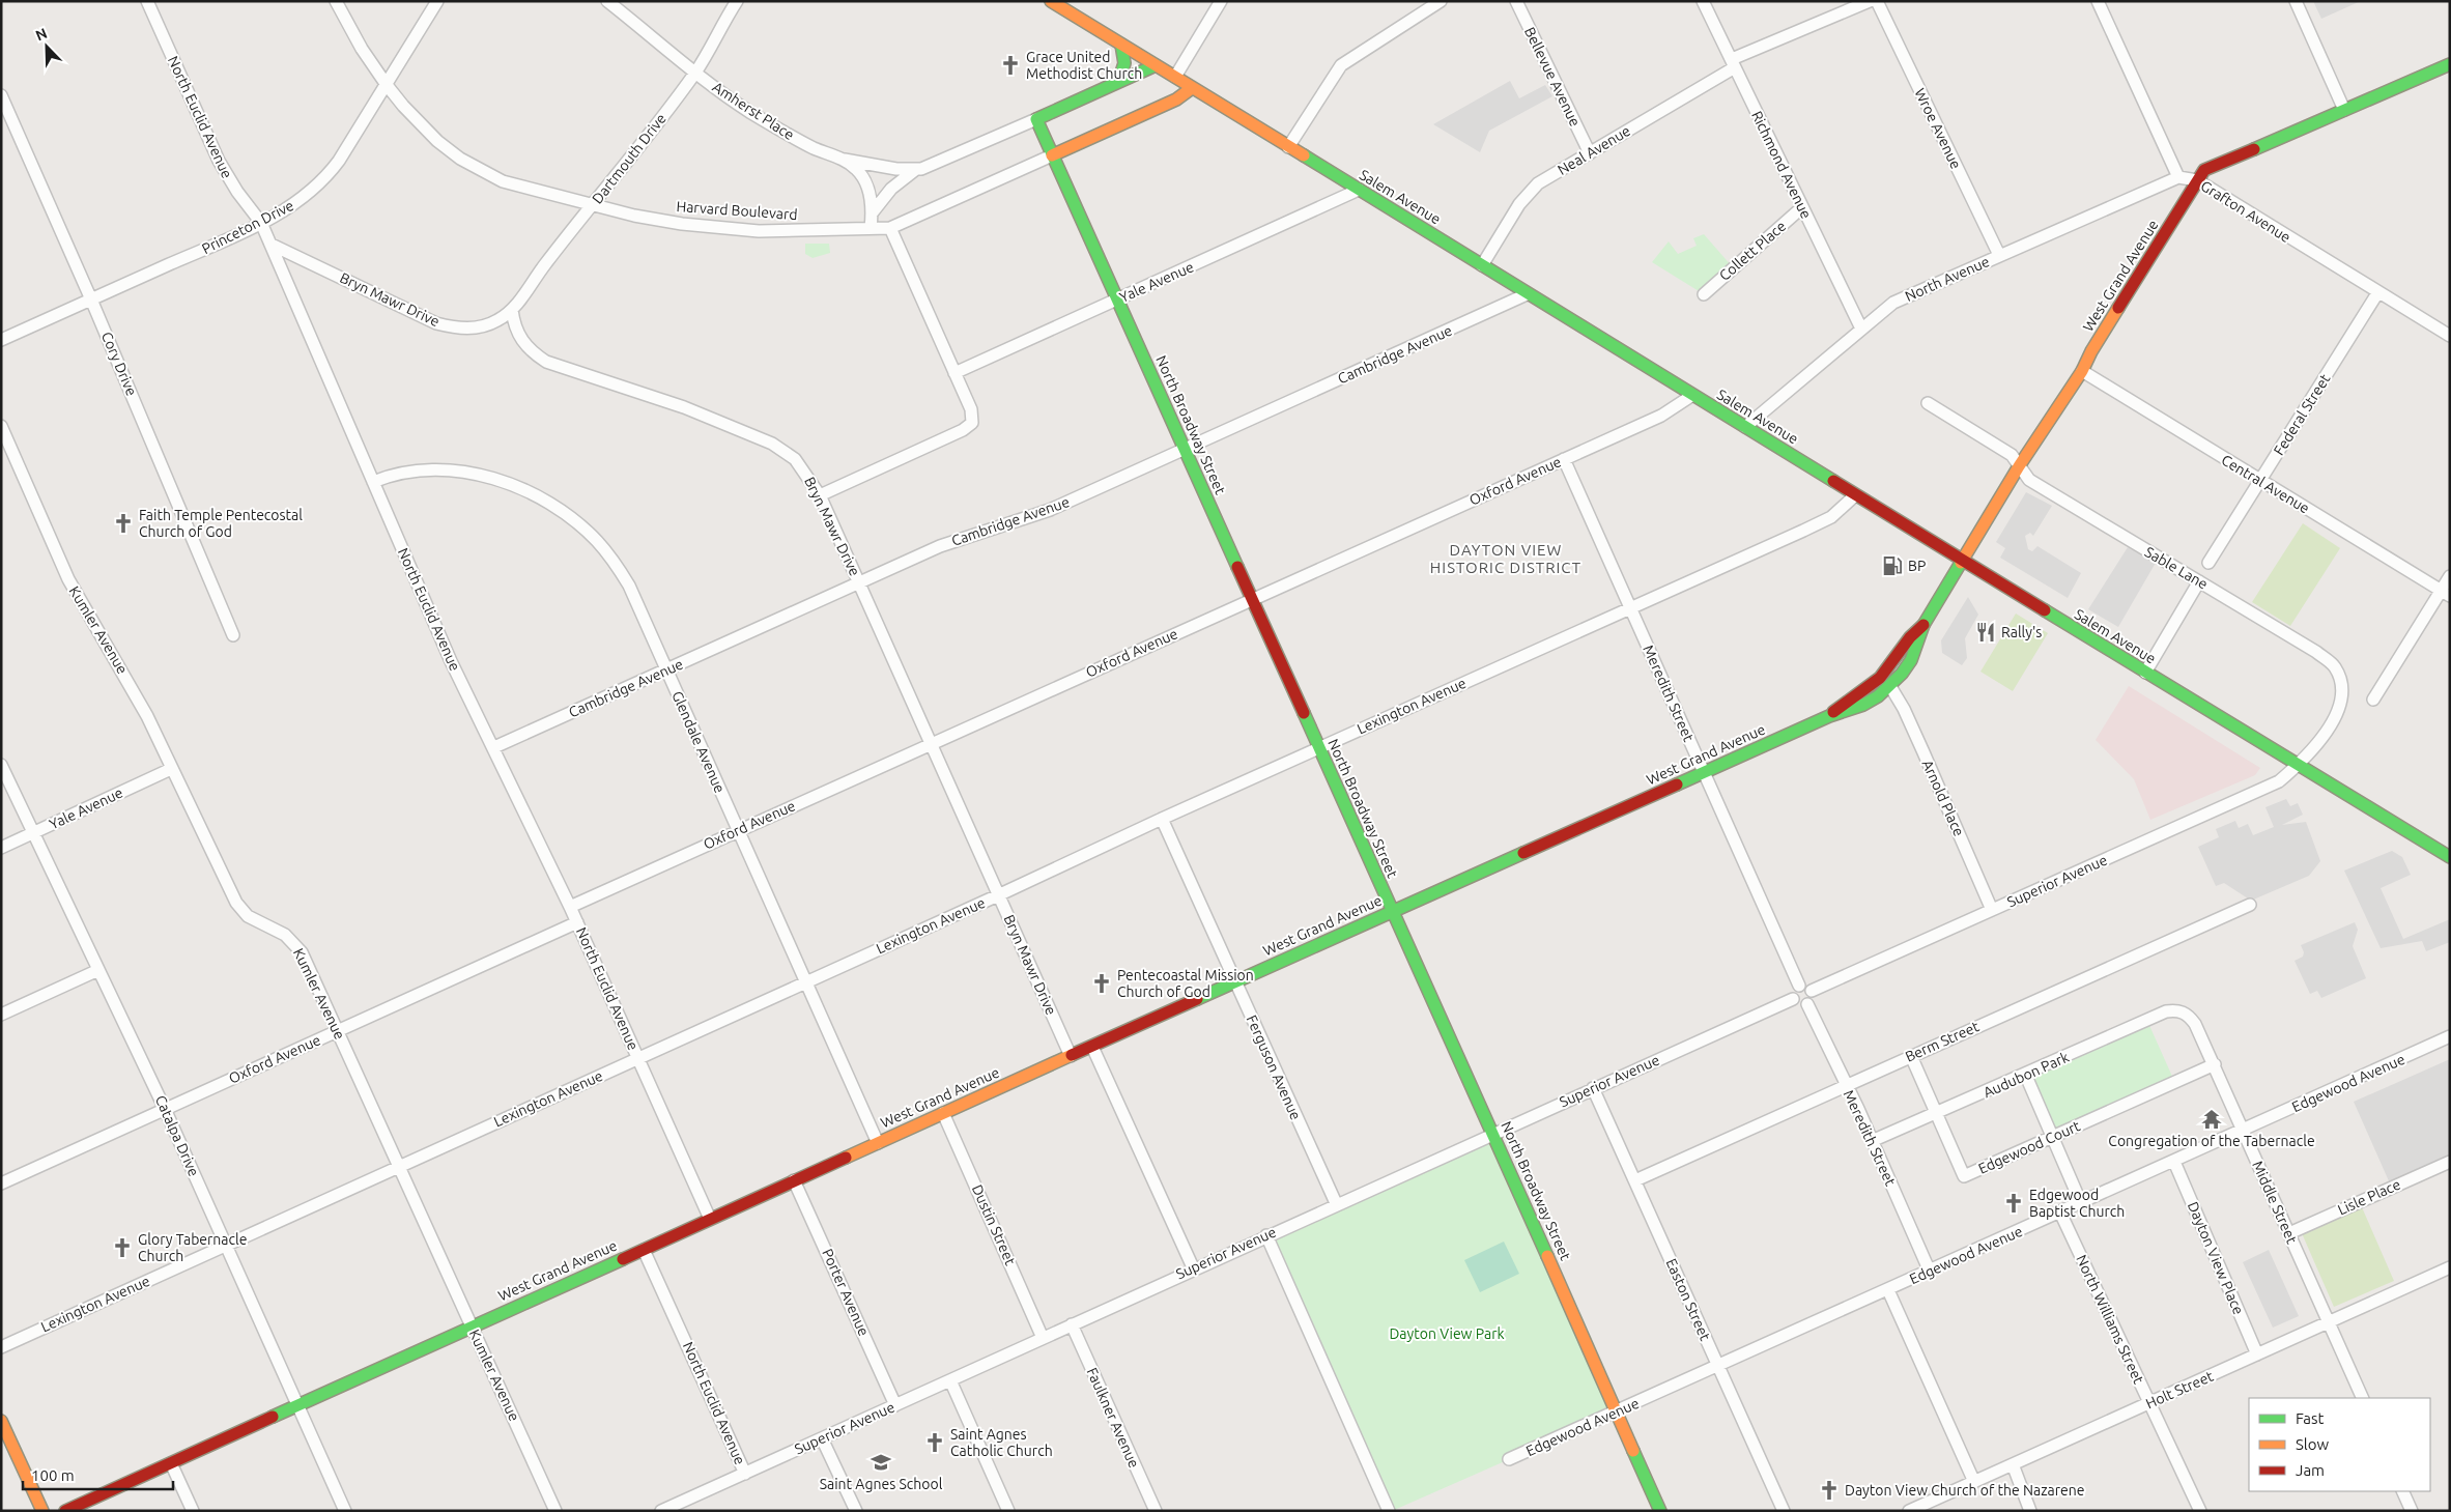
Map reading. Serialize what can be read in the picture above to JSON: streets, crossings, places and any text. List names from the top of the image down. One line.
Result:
{"streets":{"street":["Bellevue Avenue","Amherst Place","North Euclid Avenue","Wroe Avenue","Neal Avenue","Dartmouth Drive","Richmond Avenue","Salem Avenue","Harvard Boulevard","Grafton Avenue","Princeton Drive","Collett Place","West Grand Avenue","North Avenue","Yale Avenue","Bryn Mawr Drive","Cambridge Avenue","Cory Drive","Federal Street","North Broadway Street","Oxford Avenue","Central Avenue","Sable Lane","Kumler Avenue","Meredith Street","Lexington Avenue","Glendale Avenue","Arnold Place","Superior Avenue","Berm Street","Ferguson Avenue","Audubon Park","Edgewood Avenue","Catalpa Drive","Edgewood Court","Lisle Place","Middle Street","Dustin Street","Dayton View Place","Porter Avenue","Easton Street","North Williams Street","Holt Street","Faulkner Avenue"]},"crossings":[["Bellevue Avenue","Neal Avenue"],["Amherst Place","Dartmouth Drive"],["Amherst Place","Harvard Boulevard"],["North Euclid Avenue","Princeton Drive"],["North Euclid Avenue","West Grand Avenue"],["North Euclid Avenue","Bryn Mawr Drive"],["North Euclid Avenue","Cambridge Avenue"],["North Euclid Avenue","Oxford Avenue"],["North Euclid Avenue","Lexington Avenue"],["North Euclid Avenue","Glendale Avenue"],["North Euclid Avenue","Superior Avenue"],["Wroe Avenue","North Avenue"],["Neal Avenue","Richmond Avenue"],["Neal Avenue","Salem Avenue"],["Dartmouth Drive","Harvard Boulevard"],["Dartmouth Drive","Bryn Mawr Drive"],["Richmond Avenue","Collett Place"],["Richmond Avenue","North Avenue"],["Salem Avenue","Harvard Boulevard"],["Salem Avenue","West Grand Avenue"],["Salem Avenue","North Avenue"],["Salem Avenue","Yale Avenue"],["Salem Avenue","Cambridge Avenue"],["Salem Avenue","Oxford Avenue"],["Salem Avenue","Sable Lane"],["Salem Avenue","Lexington Avenue"],["Salem Avenue","Superior Avenue"],["Harvard Boulevard","Princeton Drive"],["Harvard Boulevard","North Broadway Street"],["Grafton Avenue","West Grand Avenue"],["Grafton Avenue","North Avenue"],["Grafton Avenue","Federal Street"],["Princeton Drive","Cory Drive"],["West Grand Avenue","Bryn Mawr Drive"],["West Grand Avenue","North Broadway Street"],["West Grand Avenue","Central Avenue"],["West Grand Avenue","Sable Lane"],["West Grand Avenue","Kumler Avenue"],["West Grand Avenue","Meredith Street"],["West Grand Avenue","Glendale Avenue"],["West Grand Avenue","Arnold Place"],["West Grand Avenue","Ferguson Avenue"],["West Grand Avenue","Catalpa Drive"],["West Grand Avenue","Dustin Street"],["West Grand Avenue","Porter Avenue"],["Yale Avenue","North Broadway Street"],["Yale Avenue","Kumler Avenue"],["Yale Avenue","Catalpa Drive"],["Bryn Mawr Drive","Cambridge Avenue"],["Bryn Mawr Drive","Oxford Avenue"],["Bryn Mawr Drive","Lexington Avenue"],["Cambridge Avenue","North Broadway Street"],["Cambridge Avenue","Glendale Avenue"],["Federal Street","Central Avenue"],["North Broadway Street","Oxford Avenue"],["North Broadway Street","Lexington Avenue"],["North Broadway Street","Superior Avenue"],["North Broadway Street","Edgewood Avenue"],["Oxford Avenue","Kumler Avenue"],["Oxford Avenue","Meredith Street"],["Oxford Avenue","Glendale Avenue"],["Oxford Avenue","Catalpa Drive"],["Sable Lane","Superior Avenue"],["Kumler Avenue","Lexington Avenue"],["Meredith Street","Lexington Avenue"],["Meredith Street","Superior Avenue"],["Meredith Street","Berm Street"],["Meredith Street","Audubon Park"],["Meredith Street","Edgewood Avenue"],["Lexington Avenue","Glendale Avenue"],["Lexington Avenue","Ferguson Avenue"],["Lexington Avenue","Catalpa Drive"],["Arnold Place","Superior Avenue"],["Superior Avenue","Ferguson Avenue"],["Superior Avenue","Dustin Street"],["Superior Avenue","Porter Avenue"],["Superior Avenue","Easton Street"],["Superior Avenue","Faulkner Avenue"],["Berm Street","Edgewood Court"],["Berm Street","Easton Street"],["Audubon Park","Edgewood Court"],["Audubon Park","Middle Street"],["Edgewood Avenue","Middle Street"],["Edgewood Avenue","Dayton View Place"],["Edgewood Avenue","Easton Street"],["Edgewood Avenue","North Williams Street"],["Edgewood Court","Middle Street"],["Lisle Place","Middle Street"],["Middle Street","Holt Street"],["Dayton View Place","Holt Street"],["North Williams Street","Holt Street"]],"districts":["DAYTON VIEW HISTORIC DISTRICT"],"parks":["Dayton View Park"],"places":{"church":["Grace United Methodist Church","Faith Temple Pentecostal Church of God","Pentecoastal Mission Church of God","Edgewood Baptist Church","Glory Tabernacle Church","Saint Agnes Catholic Church","Dayton View Church of the Nazarene"],"fuel station":["BP"],"restaurant":["Rally's"],"temple":["Congregation of the Tabernacle"],"school or university":["Saint Agnes School"]},"legend":["Fast","Slow","Jam"],"scale_bar":"100 m","north":"top left"}
